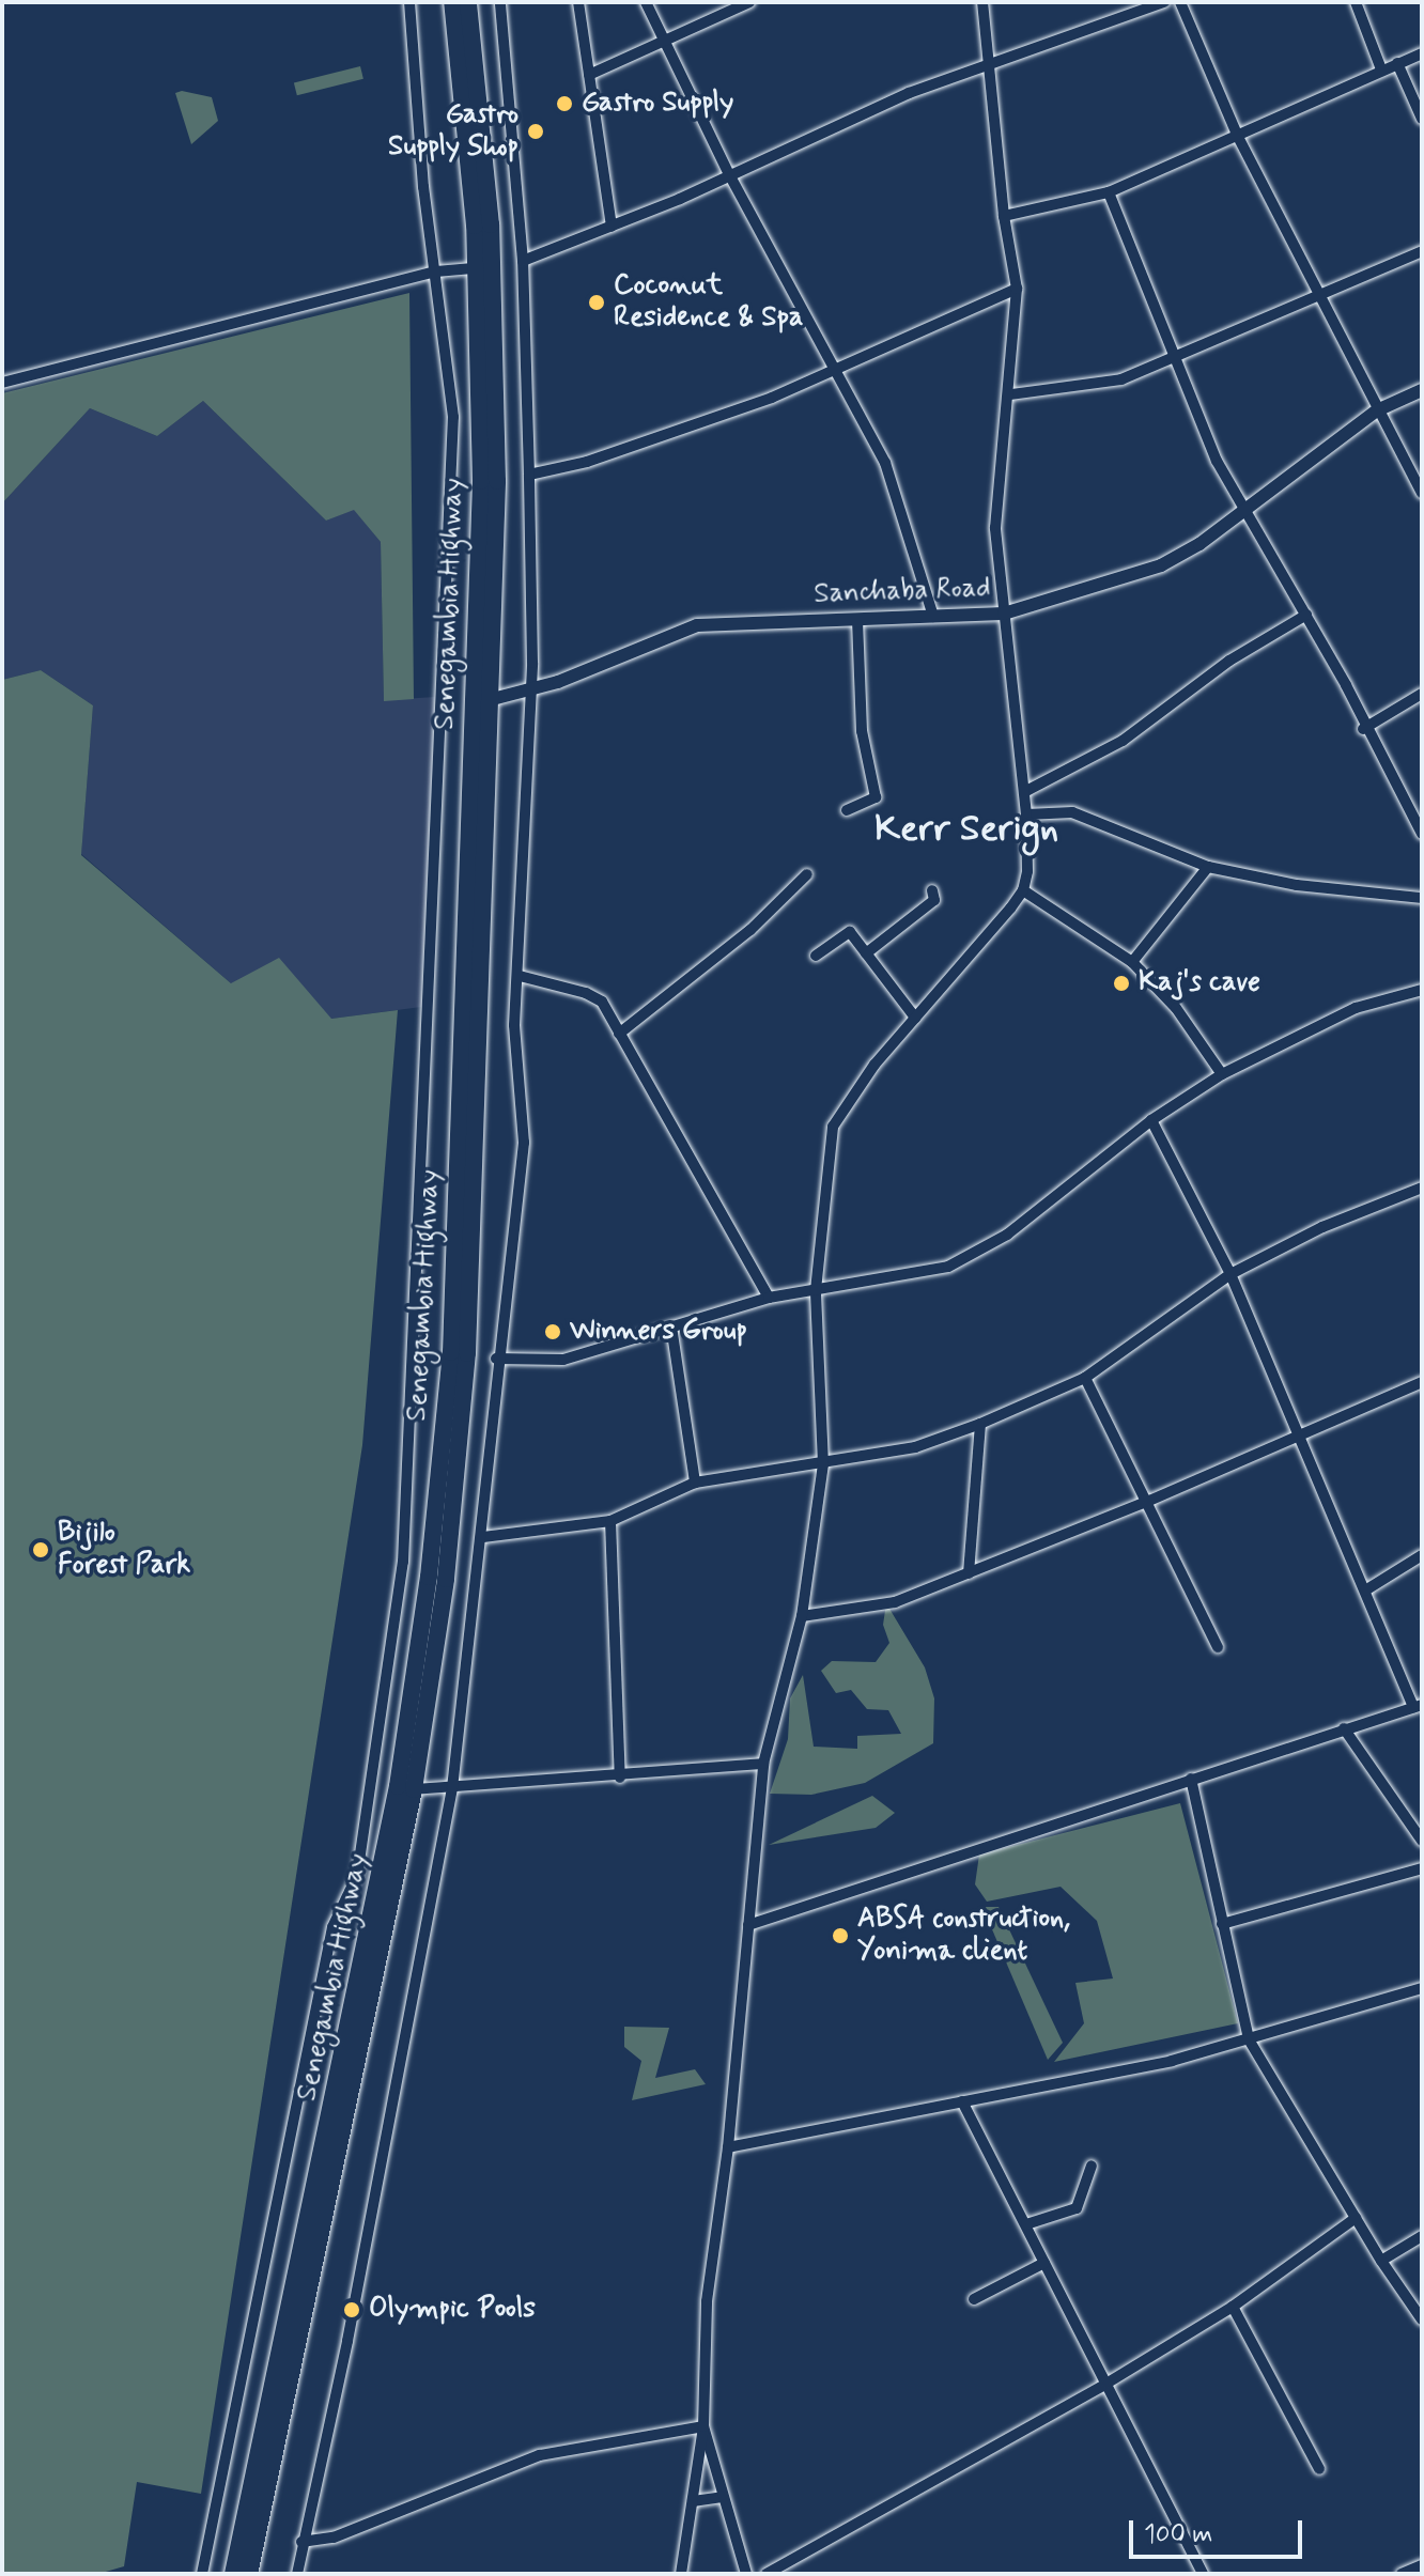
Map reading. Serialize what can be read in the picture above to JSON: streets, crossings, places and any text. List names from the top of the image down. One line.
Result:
{"streets":{"main road":["Senegambia Highway"],"street":["Sanchaba Road"]},"crossings":[["Sanchaba Road","Senegambia Highway"]],"districts":["Kerr Serign"],"places":["Gastro Supply","Gastro Supply Shop","Coconut Residence & Spa","Kaj's cave","Winners Group","Bijilo Forest Park","ABSA construction, Yonima client","Olympic Pools"],"scale_bar":"100 m"}
